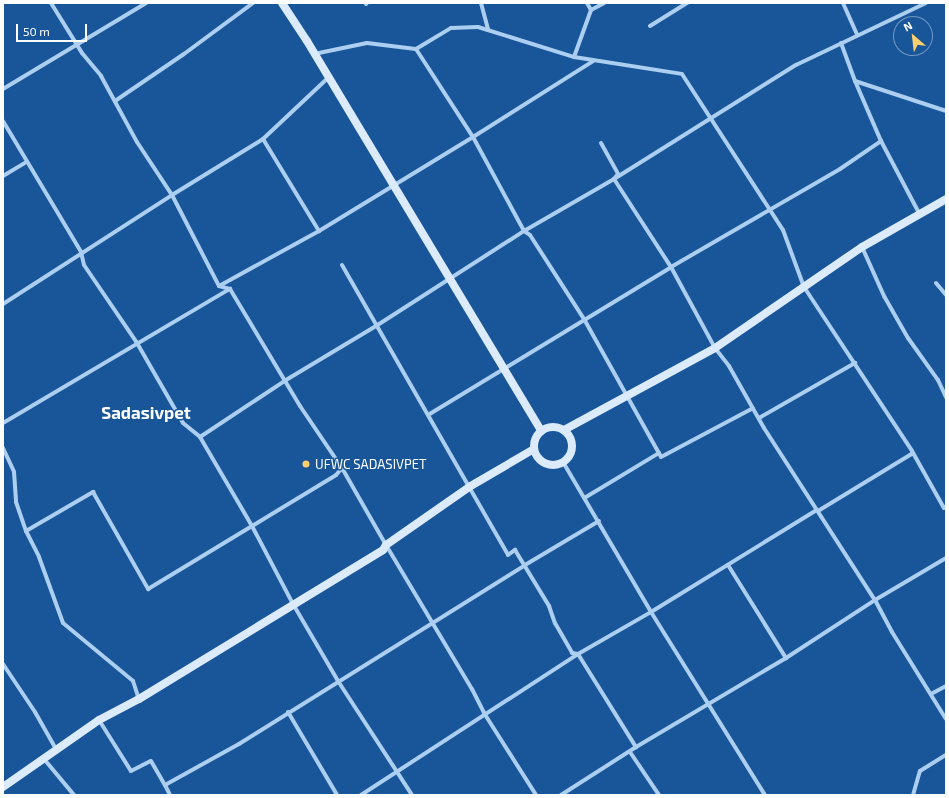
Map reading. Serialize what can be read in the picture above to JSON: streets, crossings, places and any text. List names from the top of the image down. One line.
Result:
{"districts":["Sadasivpet"],"places":["UFWC SADASIVPET"],"scale_bar":"50 m","north":"top left"}
